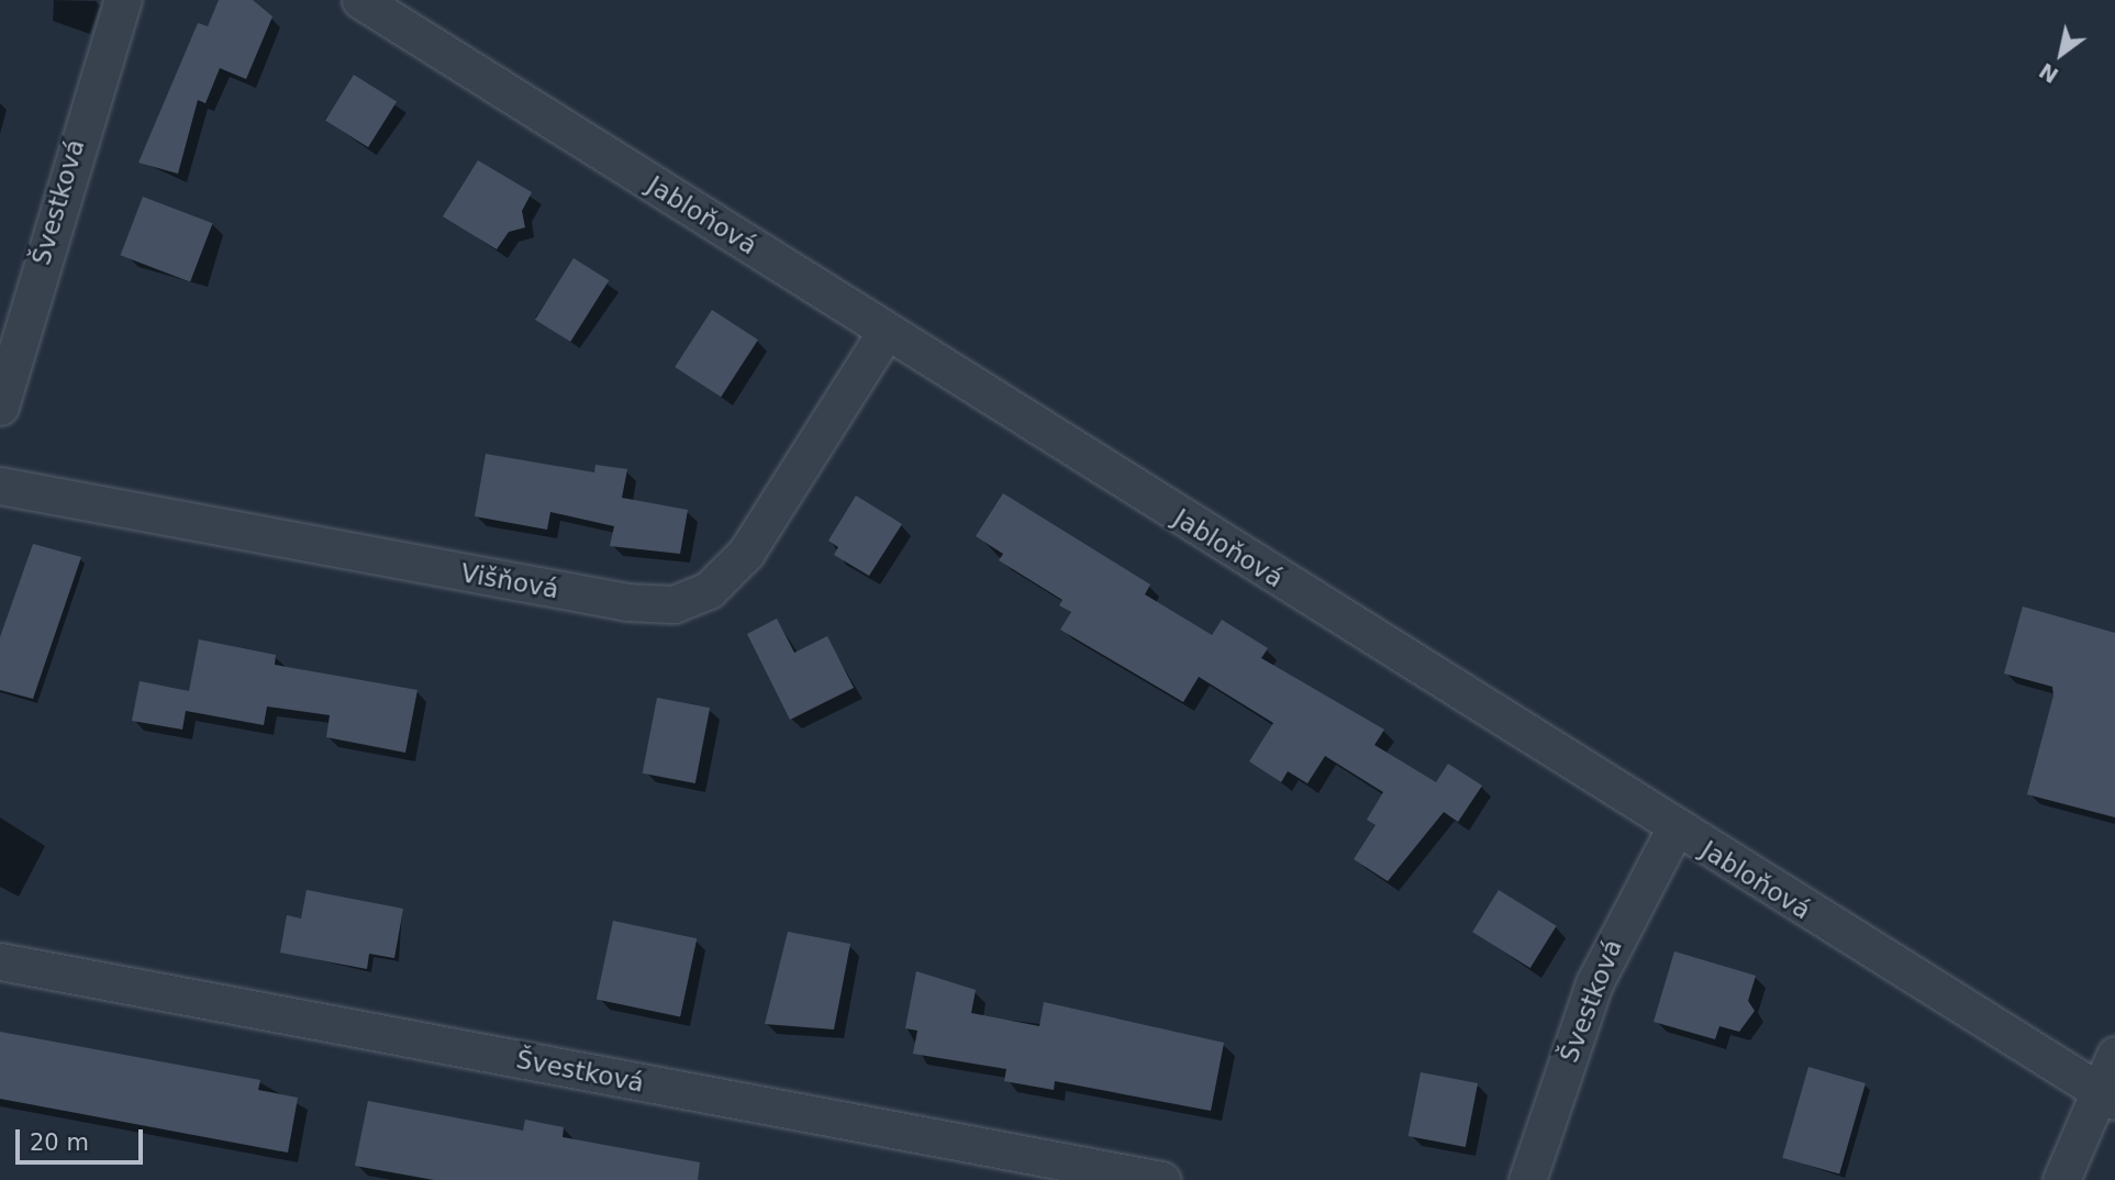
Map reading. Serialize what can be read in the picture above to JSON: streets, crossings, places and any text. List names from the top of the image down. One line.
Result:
{"streets":{"street":["Švestková","Jabloňová","Višňová"]},"crossings":[["Švestková","Jabloňová"],["Jabloňová","Višňová"]],"scale_bar":"20 m","north":"bottom left"}
